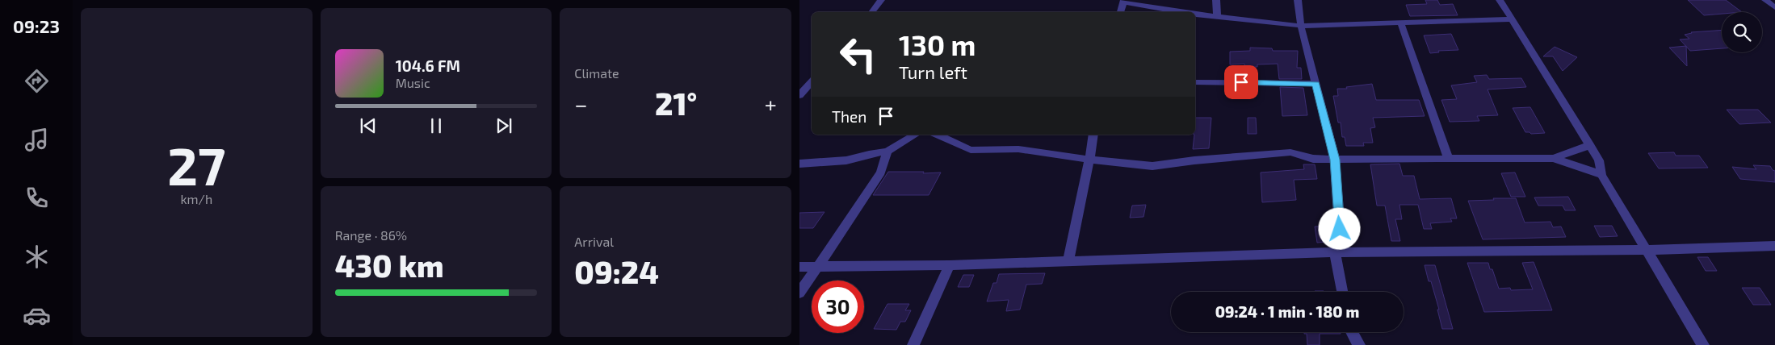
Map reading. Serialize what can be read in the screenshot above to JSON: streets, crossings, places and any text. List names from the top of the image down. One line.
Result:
{"page":{"tabs":"09:23","tile":[["27","km/h"],"Climate",["Range · 86%","430 km"],["Arrival","09:24"]],"turn":["130 m","Turn left"],"song":["104.6 FM","Music"],"heat":["−","21°","+"],"then":"Then","limit":"30","trip":"09:24 · 1 min · 180 m"}}
